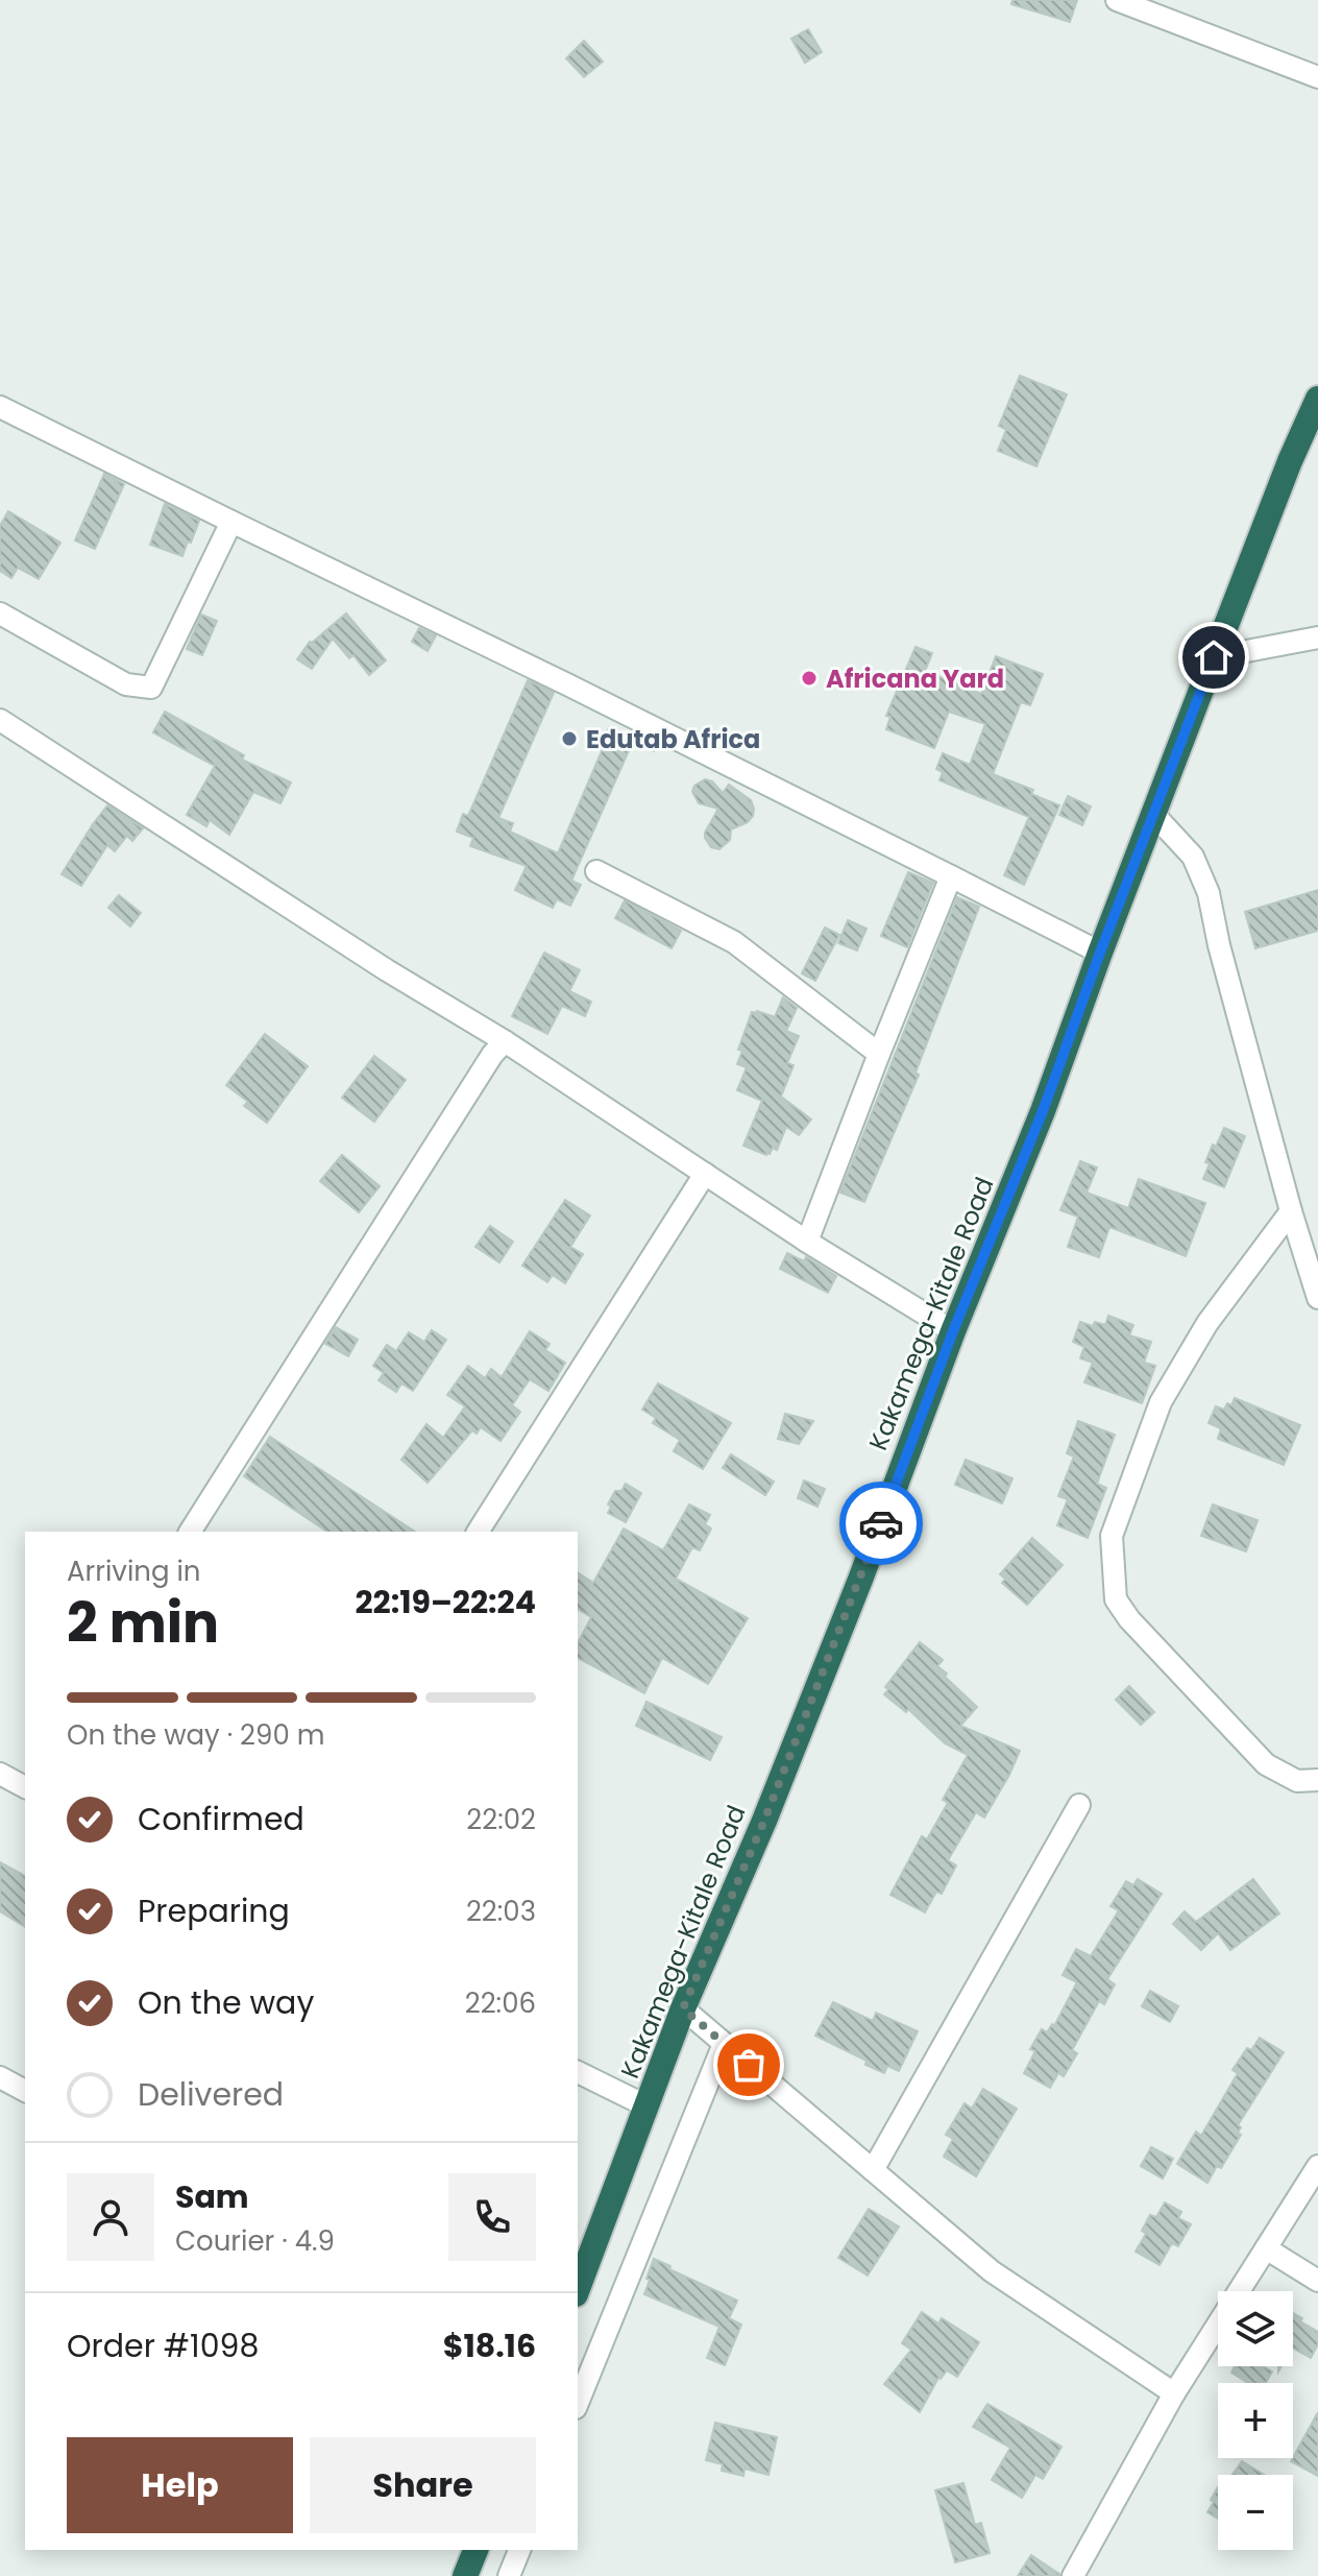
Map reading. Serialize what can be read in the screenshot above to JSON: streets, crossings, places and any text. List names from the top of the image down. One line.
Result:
{"streets":{"highway":["Kakamega-Kitale Road"]},"places":["Africana Yard","Edutab Africa"],"page":{"heading":["2 min","Arriving in","22:19–22:24"],"panel":["Sam","Courier · 4.9","Order #1098","$18.16"],"bar":"On the way · 290 m","list":[["Confirmed","22:02"],["Preparing","22:03"],["On the way","22:06"],"Delivered"],"map_buttons":["+","−"],"buttons":["Help","Share"]}}
